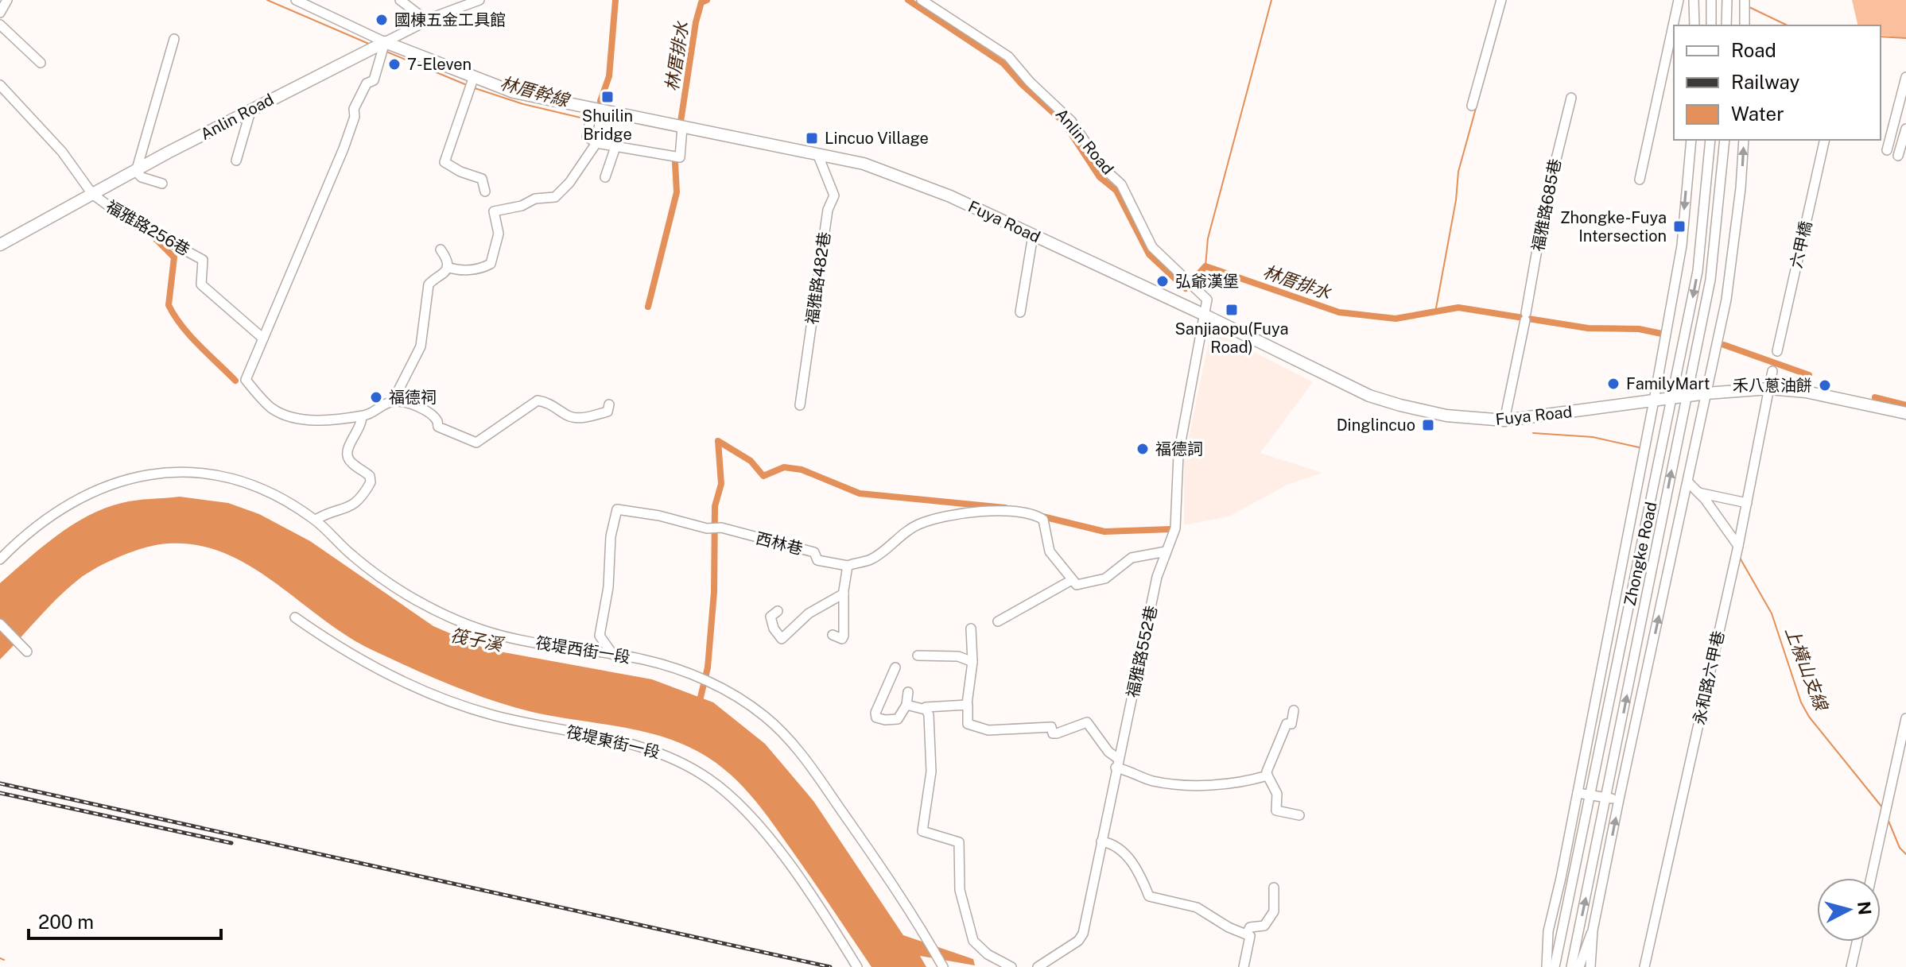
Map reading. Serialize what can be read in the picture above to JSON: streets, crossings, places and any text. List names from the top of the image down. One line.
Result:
{"streets":{"main road":["Anlin Road","Fuya Road"],"street":["福雅路685巷","福雅路256巷","六甲橋","福雅路482巷","西林巷","Zhongke Road","筏堤西街一段","福雅路552巷","永和路六甲巷","筏堤東街一段"]},"crossings":[["Anlin Road","Fuya Road"],["Anlin Road","福雅路256巷"],["Anlin Road","福雅路552巷"],["福雅路685巷","Fuya Road"],["Fuya Road","福雅路482巷"],["Fuya Road","Zhongke Road"],["Fuya Road","福雅路552巷"],["Fuya Road","永和路六甲巷"],["西林巷","筏堤西街一段"]],"water":["林厝排水","林厝幹線","筏子溪","上橫山支線"],"places":{"other":["國棟五金工具館","7-Eleven","弘爺漢堡","FamilyMart","禾八蔥油餅","福德祠","福德詞"],"transit":["Shuilin Bridge","Lincuo Village","Zhongke-Fuya Intersection","Sanjiaopu(Fuya Road)","Dinglincuo"]},"legend":["Road","Railway","Water"],"scale_bar":"200 m","north":"right"}
